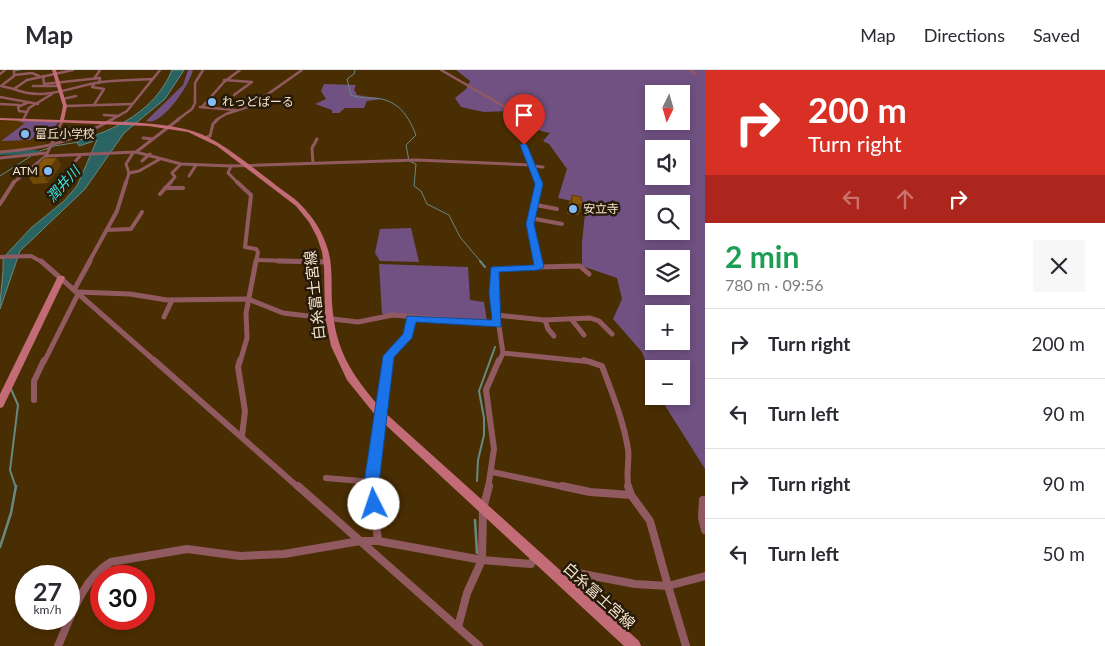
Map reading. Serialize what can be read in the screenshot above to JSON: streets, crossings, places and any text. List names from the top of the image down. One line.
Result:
{"streets":{"main road":["白糸富士宮線"]},"water":["潤井川"],"places":["れっどぱーる","富丘小学校","ATM","安立寺"],"north":"bottom","page":{"header":"Map","nav":["Map","Directions","Saved"],"turn":["200 m","Turn right"],"map_buttons":["+","−"],"heading":["2 min","780 m · 09:56"],"list":[{"name":"Turn right","value":"200 m"},{"name":"Turn left","value":"90 m"},{"name":"Turn right","value":"90 m"},{"name":"Turn left","value":"50 m"}],"speed":"27 km/h","limit":"30"}}
